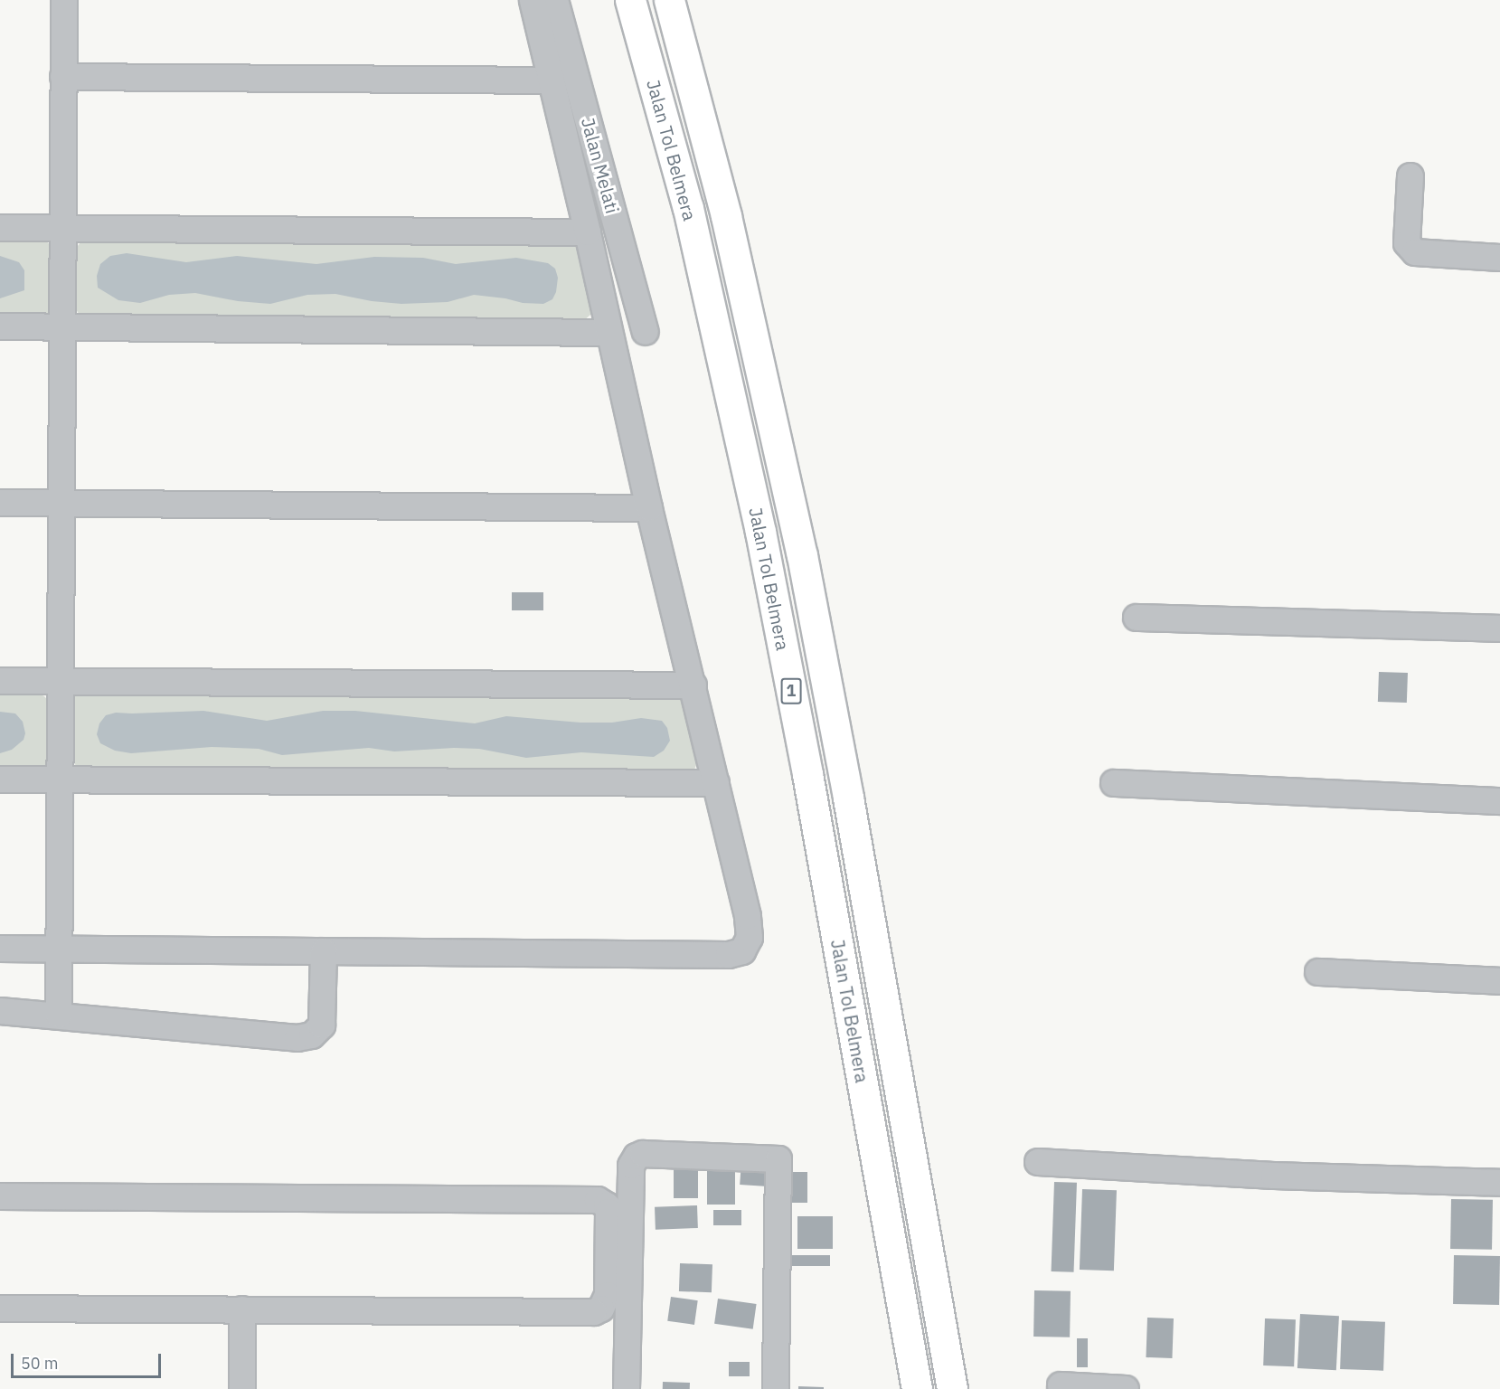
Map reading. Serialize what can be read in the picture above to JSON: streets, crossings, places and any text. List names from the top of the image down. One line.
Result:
{"streets":{"highway":["Jalan Tol Belmera","1"],"street":["Jalan Melati"]},"scale_bar":"50 m"}
